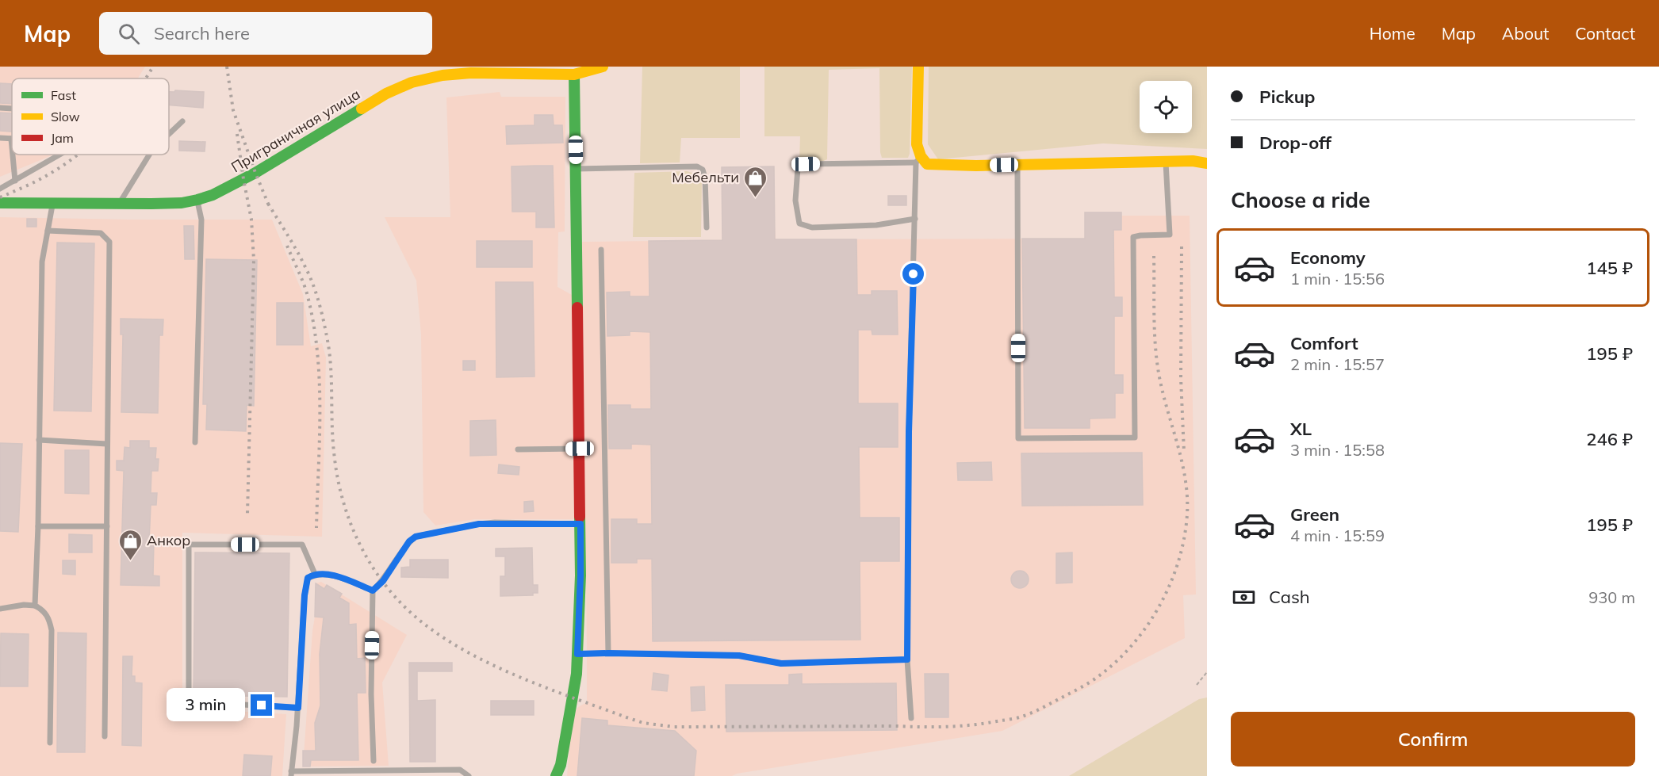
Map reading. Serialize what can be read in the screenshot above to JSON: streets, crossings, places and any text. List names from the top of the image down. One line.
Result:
{"streets":{"street":["Приграничная улица"]},"places":{"shop":["Мебельти","Анкор"]},"legend":["Fast","Slow","Jam"],"page":{"header":"Map","search":"Search here","nav":["Home","Map","About","Contact"],"banner":["Pickup","Drop-off"],"heading":"Choose a ride","list":[{"name":"Economy","note":"1 min · 15:56","value":"145 ₽"},{"name":"Comfort","note":"2 min · 15:57","value":"195 ₽"},{"name":"XL","note":"3 min · 15:58","value":"246 ₽"},{"name":"Green","note":"4 min · 15:59","value":"195 ₽"}],"pay":["Cash","930 m"],"bubble":"3 min","buttons":"Confirm"}}
